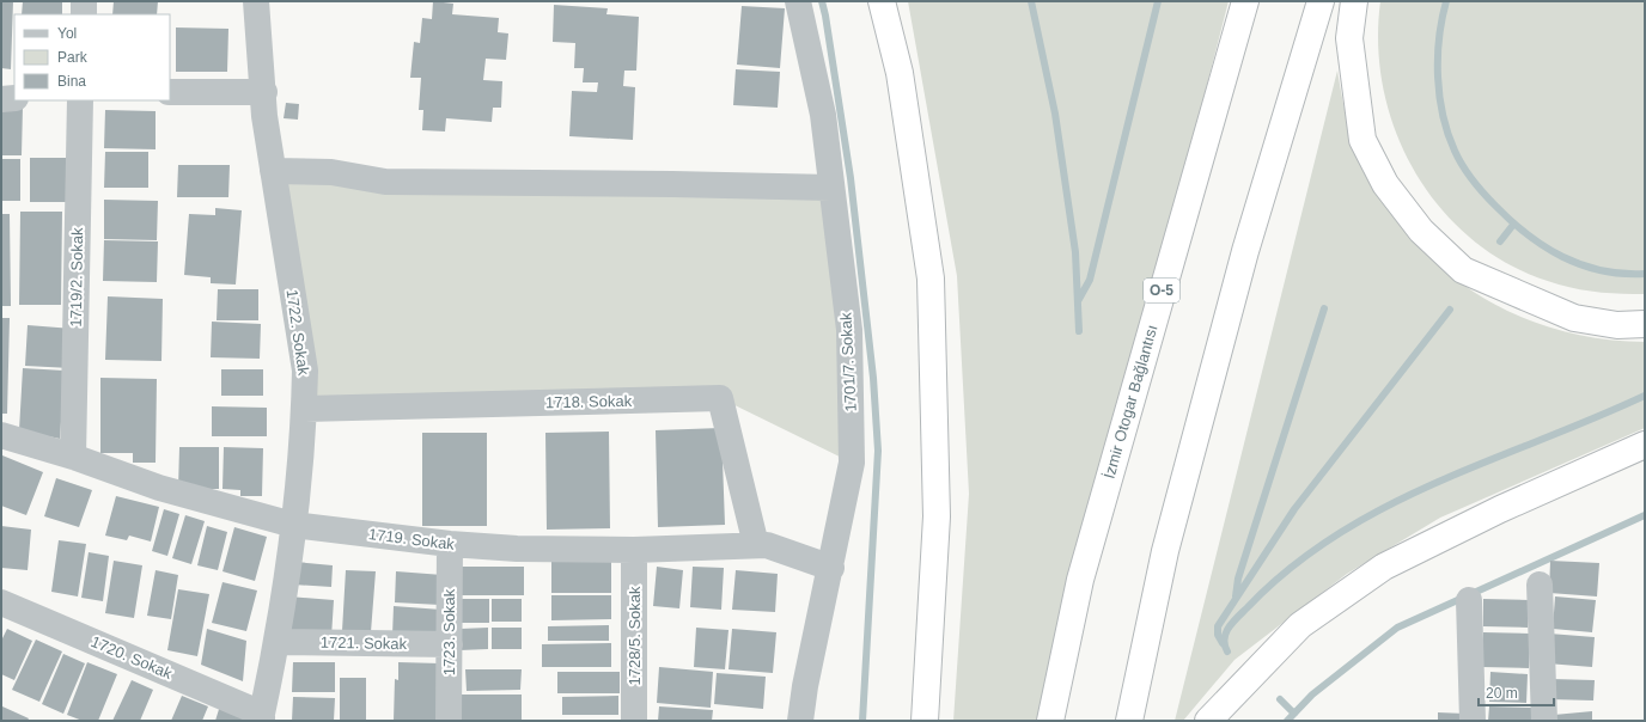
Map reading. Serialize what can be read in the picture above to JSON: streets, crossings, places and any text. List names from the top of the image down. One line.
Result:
{"streets":{"highway":["O-5","İzmir Otogar Bağlantısı"],"street":["1719/2. Sokak","1722. Sokak","1701/7. Sokak","1718. Sokak","1719. Sokak","1723. Sokak","1728/5. Sokak","1721. Sokak","1720. Sokak"]},"crossings":[["1719/2. Sokak","1719. Sokak"],["1722. Sokak","1718. Sokak"],["1722. Sokak","1719. Sokak"],["1722. Sokak","1721. Sokak"],["1722. Sokak","1720. Sokak"],["1701/7. Sokak","1719. Sokak"],["1718. Sokak","1719. Sokak"],["1719. Sokak","1723. Sokak"],["1719. Sokak","1728/5. Sokak"],["1723. Sokak","1721. Sokak"]],"legend":["Yol","Park","Bina"],"scale_bar":"20 m"}
